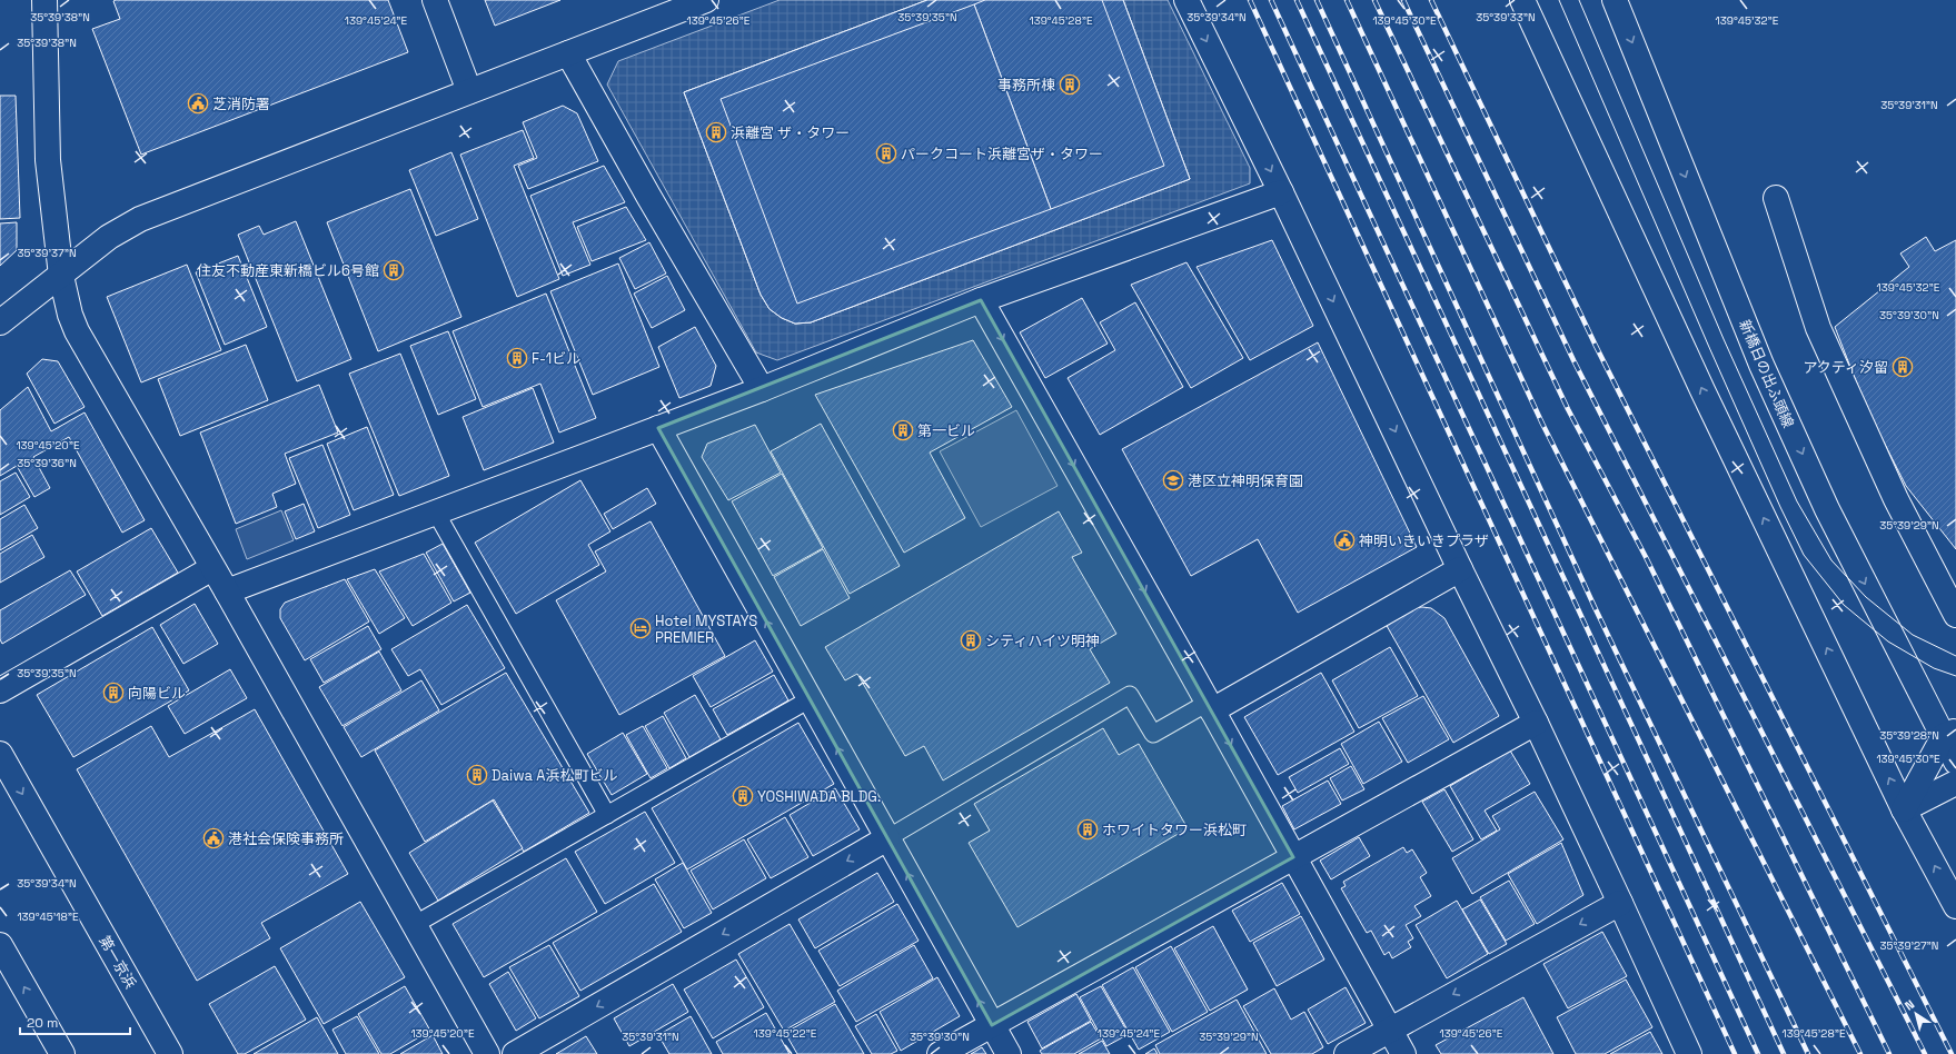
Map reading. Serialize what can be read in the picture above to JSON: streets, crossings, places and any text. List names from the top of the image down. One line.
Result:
{"streets":{"main road":["新橋日の出ふ頭線","第一京浜"]},"places":{"building":["事務所棟","浜離宮 ザ・タワー","パークコート浜離宮ザ・タワー","住友不動産東新橋ビル6号館","F-1ビル","アクティ汐留","第一ビル","シティハイツ明神","向陽ビル","Daiwa A浜松町ビル","YOSHIWADA BLDG.","ホワイトタワー浜松町"],"public building":["芝消防署","神明いきいきプラザ","港社会保険事務所"],"school or university":["港区立神明保育園"],"hotel":["Hotel MYSTAYS PREMIER"]},"scale_bar":"20 m","north":"top left","coordinates":["35°39'38\"N","35°39'35\"N","35°39'34\"N","35°39'33\"N","139°45'24\"E","139°45'26\"E","139°45'28\"E","139°45'30\"E","139°45'32\"E","35°39'31\"N","35°39'37\"N","35°39'30\"N","139°45'20\"E","35°39'36\"N","35°39'29\"N","35°39'28\"N","139°45'18\"E","35°39'27\"N","139°45'22\"E"]}
